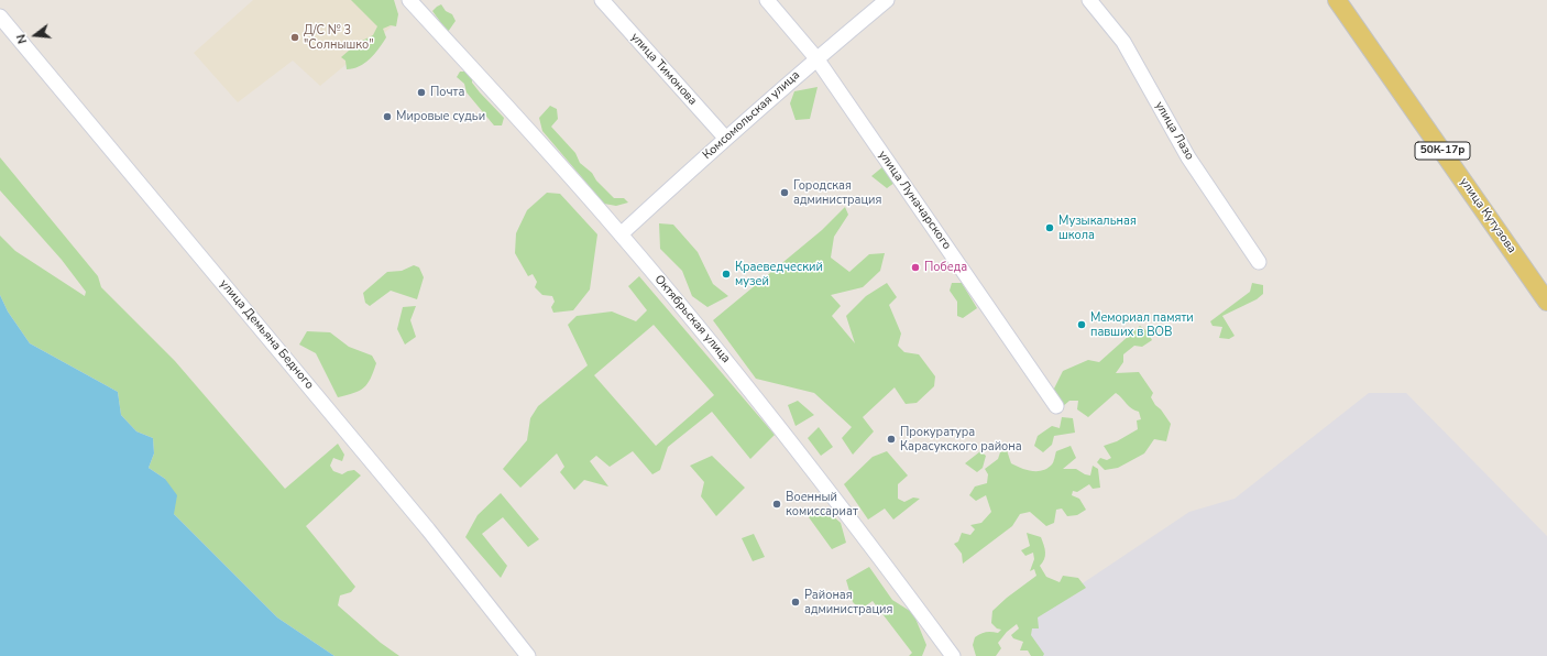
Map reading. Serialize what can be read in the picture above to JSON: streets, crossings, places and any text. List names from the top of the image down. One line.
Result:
{"streets":{"main road":["50К-17р","улица Кутузова"],"street":["улица Тимонова","Комсомольская улица","улица Лазо","улица Луначарского","Октябрьская улица","улица Демьяна Бедного"]},"crossings":[["улица Тимонова","Комсомольская улица"],["Комсомольская улица","улица Луначарского"],["Комсомольская улица","Октябрьская улица"]],"places":["Д/С № 3 \"Солнышко\"","Почта","Мировые судьи","Городская администрация","Музыкальная школа","Победа","Краеведческий музей","Мемориал памяти павших в ВОВ","Прокуратура Карасукского района","Военный комиссариат","Районая администрация"],"north":"left"}
